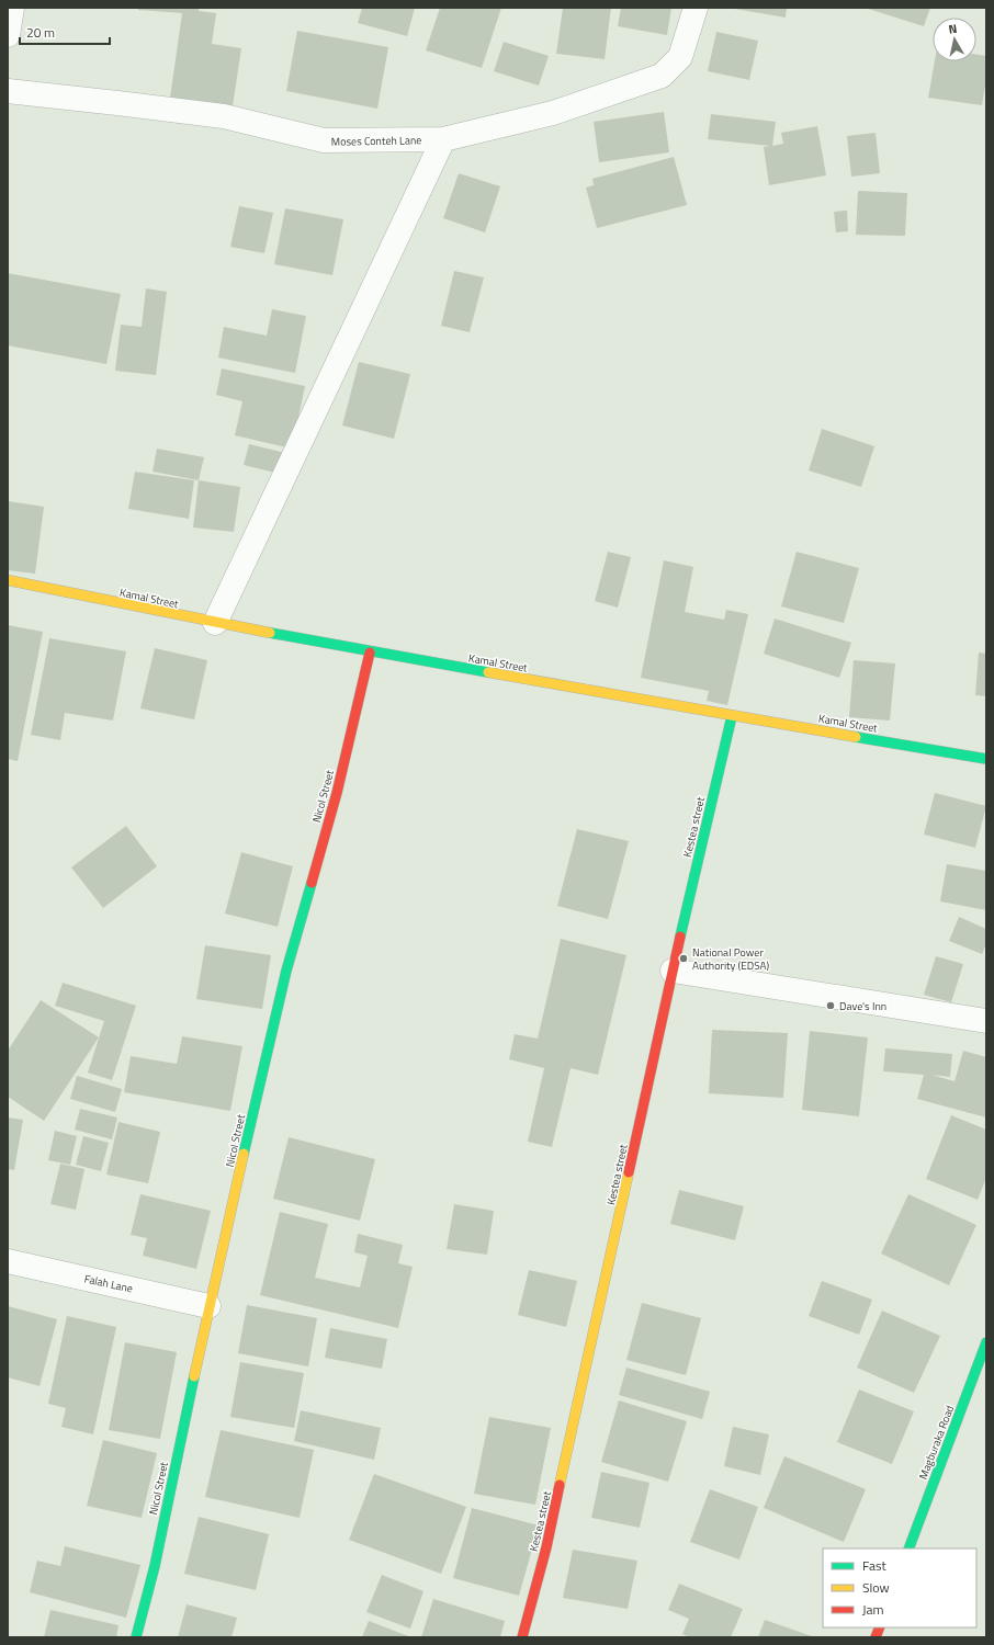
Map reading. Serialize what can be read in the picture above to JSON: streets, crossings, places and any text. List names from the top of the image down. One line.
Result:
{"streets":{"street":["Moses Conteh Lane","Kamal Street","Nicol Street","Kestea street","Falah Lane","Magburaka Road"]},"crossings":[["Kamal Street","Nicol Street"],["Kamal Street","Kestea street"],["Nicol Street","Falah Lane"]],"places":["National Power Authority (EDSA)","Dave's Inn"],"legend":["Fast","Slow","Jam"],"scale_bar":"20 m","north":"top"}
